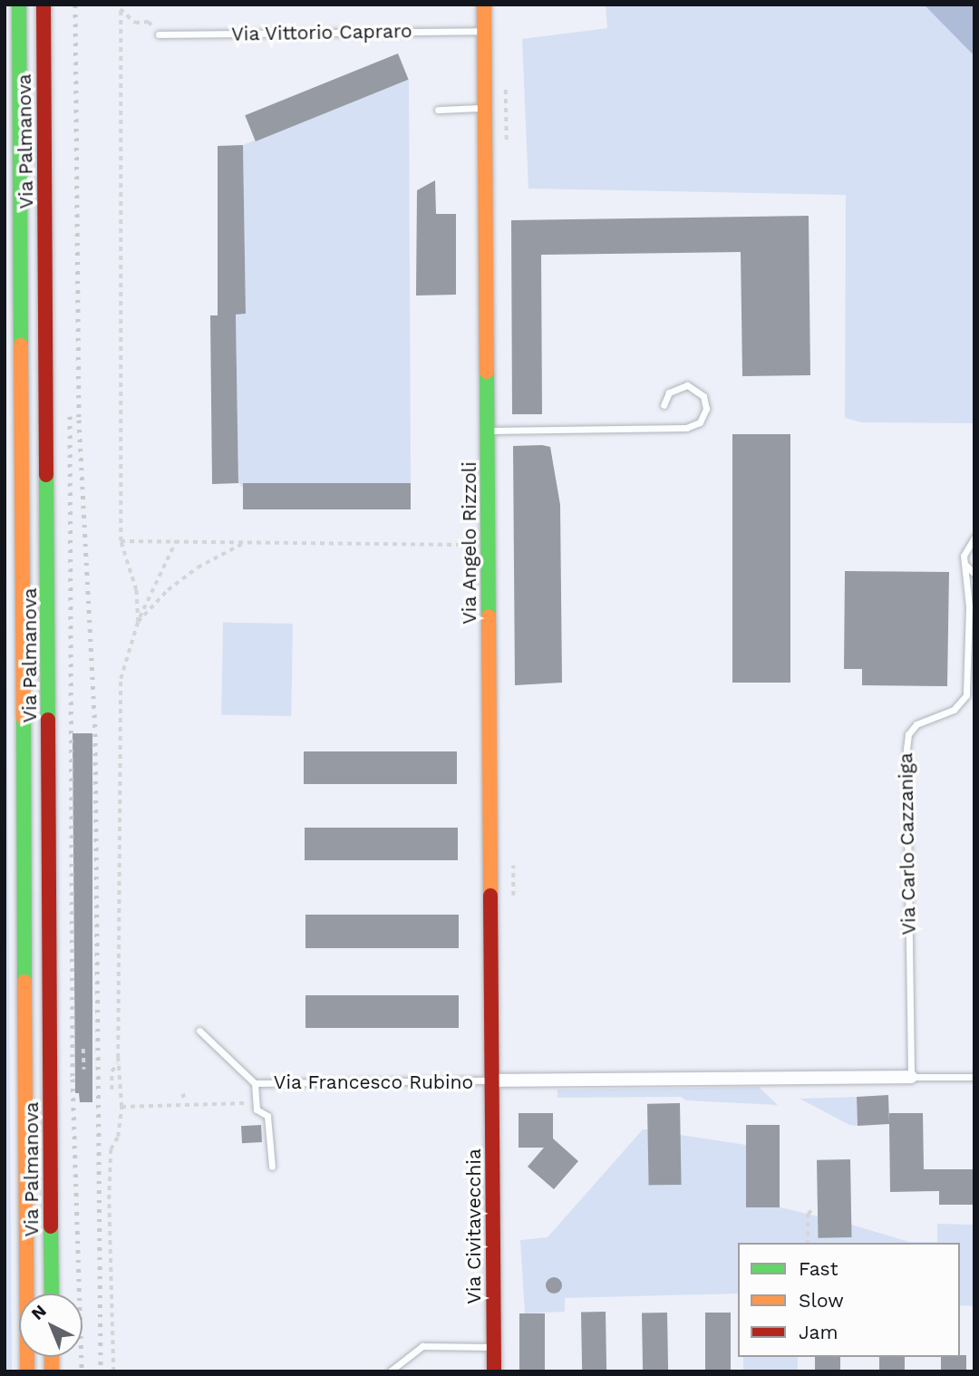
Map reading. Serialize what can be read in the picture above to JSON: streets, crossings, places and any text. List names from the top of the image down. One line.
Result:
{"streets":{"main road":["Via Palmanova","Via Angelo Rizzoli","Via Civitavecchia"],"lane":["Via Vittorio Capraro","Via Carlo Cazzaniga","Via Francesco Rubino"]},"crossings":[["Via Vittorio Capraro","Via Angelo Rizzoli"],["Via Angelo Rizzoli","Via Francesco Rubino"],["Via Angelo Rizzoli","Via Civitavecchia"],["Via Francesco Rubino","Via Civitavecchia"]],"legend":["Fast","Slow","Jam"],"north":"top left"}
